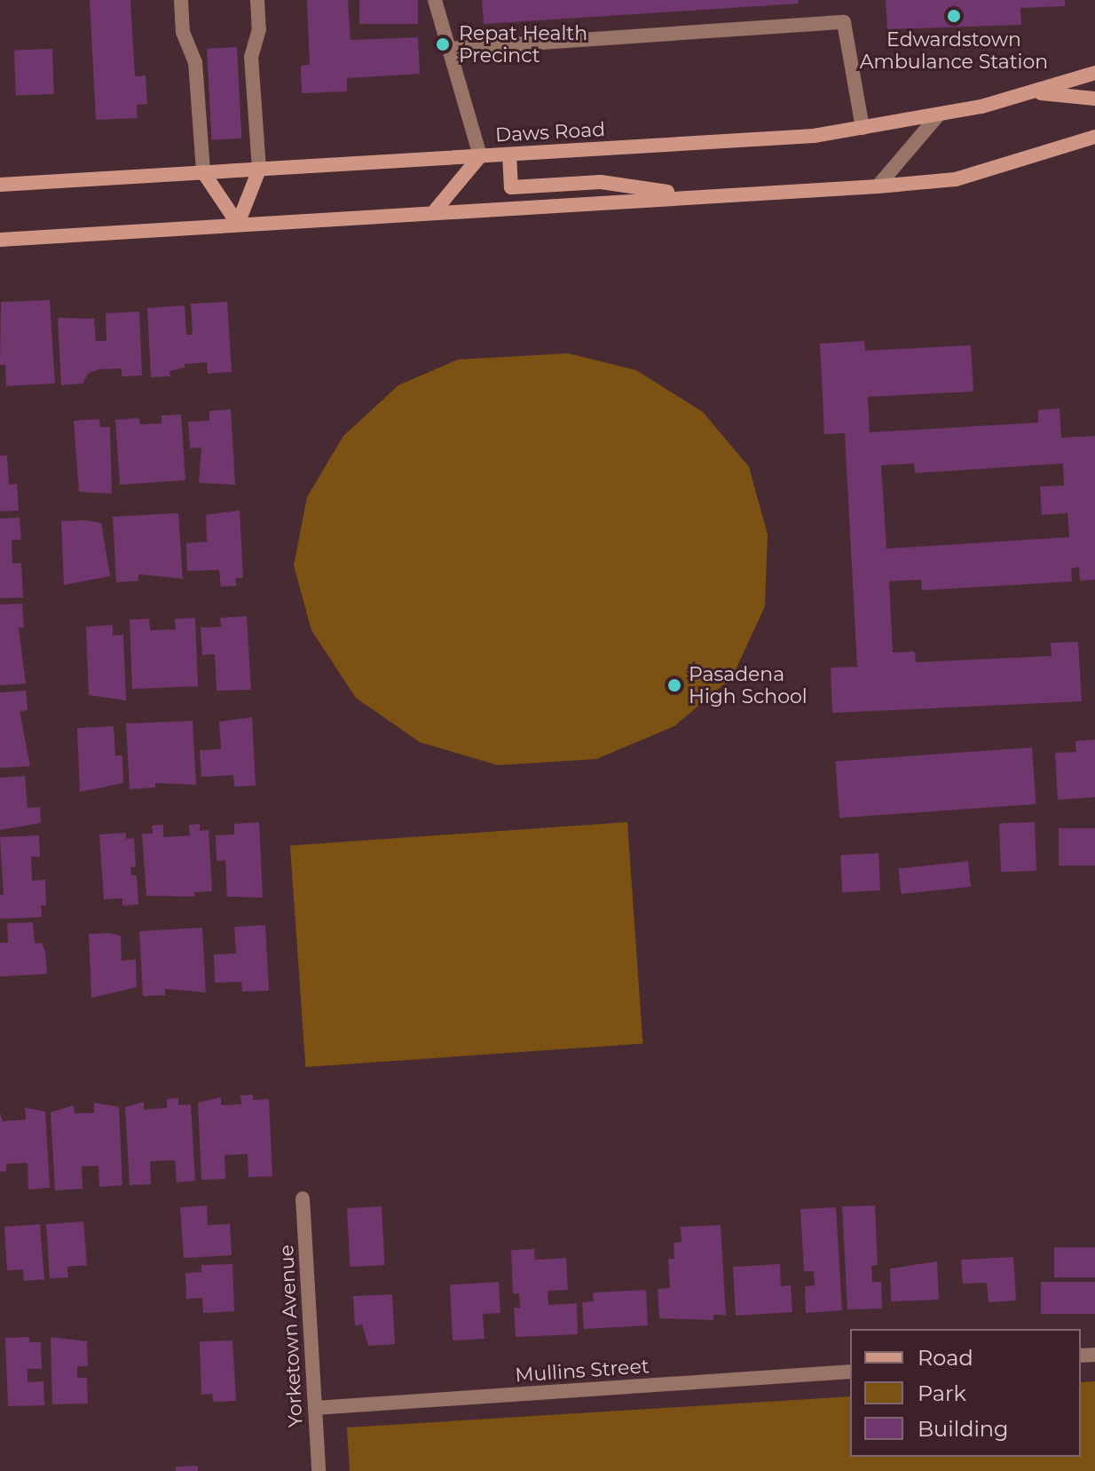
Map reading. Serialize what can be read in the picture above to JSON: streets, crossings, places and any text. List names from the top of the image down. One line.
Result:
{"streets":{"main road":["Daws Road"],"street":["Yorketown Avenue","Mullins Street"]},"crossings":[["Yorketown Avenue","Mullins Street"]],"places":["Edwardstown Ambulance Station","Repat Health Precinct","Pasadena High School"],"legend":["Road","Park","Building"]}
